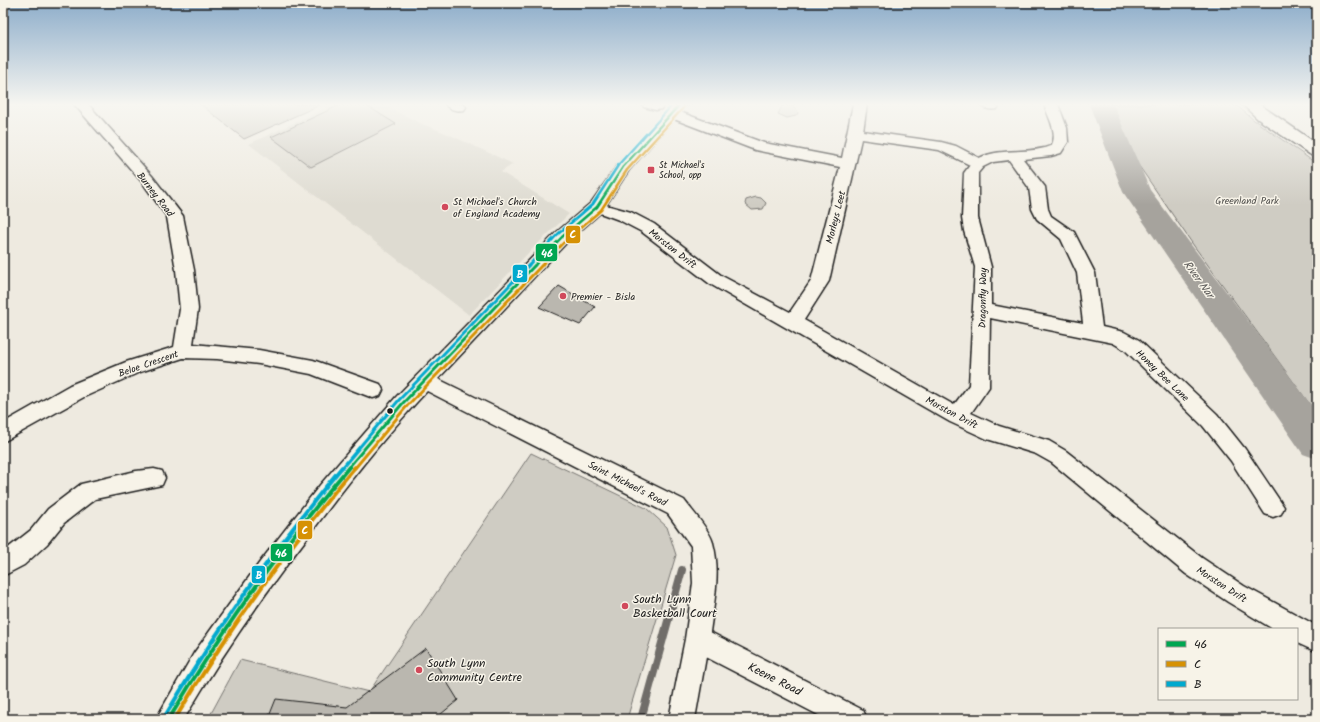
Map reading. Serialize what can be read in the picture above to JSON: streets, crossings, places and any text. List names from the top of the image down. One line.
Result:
{"streets":{"street":["Burney Road","Morleys Leet","Morston Drift","Dragonfly Way","Beloe Crescent","Honey Bee Lane","Saint Michael's Road","Keene Road"]},"crossings":[["Burney Road","Beloe Crescent"],["Morleys Leet","Morston Drift"],["Morston Drift","Dragonfly Way"],["Dragonfly Way","Honey Bee Lane"],["Saint Michael's Road","Keene Road"]],"water":["River Nar"],"parks":["Greenland Park"],"places":{"transit":["St Michael's School, opp"],"other":["St Michael's Church of England Academy","Premier - Bisla","South Lynn Basketball Court","South Lynn Community Centre"]},"lines":["transit line 46","transit line C","transit line B"],"legend":["46","C","B"]}
